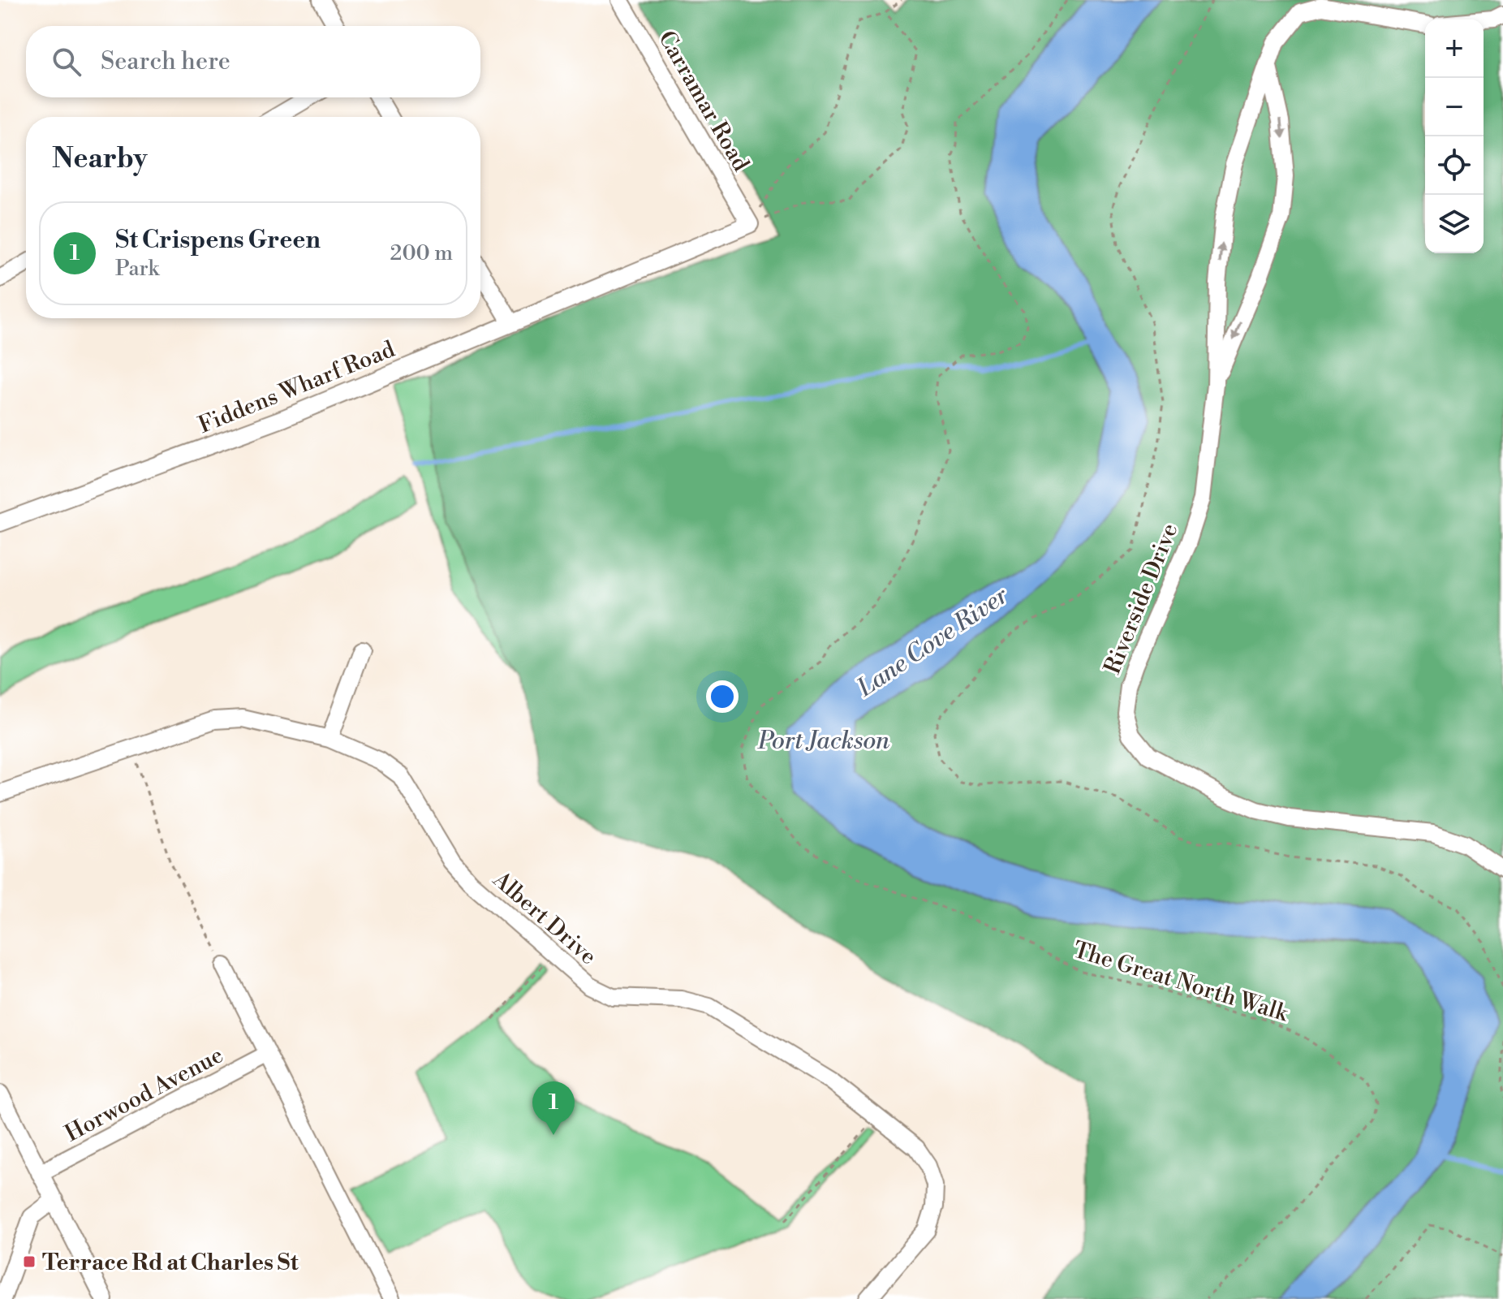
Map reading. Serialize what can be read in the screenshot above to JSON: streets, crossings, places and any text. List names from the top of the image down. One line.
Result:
{"streets":{"street":["Carramar Road","Fiddens Wharf Road","Riverside Drive","Albert Drive","Horwood Avenue"],"path":["The Great North Walk"]},"crossings":[["Carramar Road","Fiddens Wharf Road"]],"water":["Lane Cove River","Port Jackson"],"places":{"transit":["Terrace Rd at Charles St"]},"page":{"map_buttons":["+","−"],"search":"Search here","heading":"Nearby","list":[{"mark":"1","name":"St Crispens Green","note":"Park","value":"200 m"}],"pins":"1"}}
